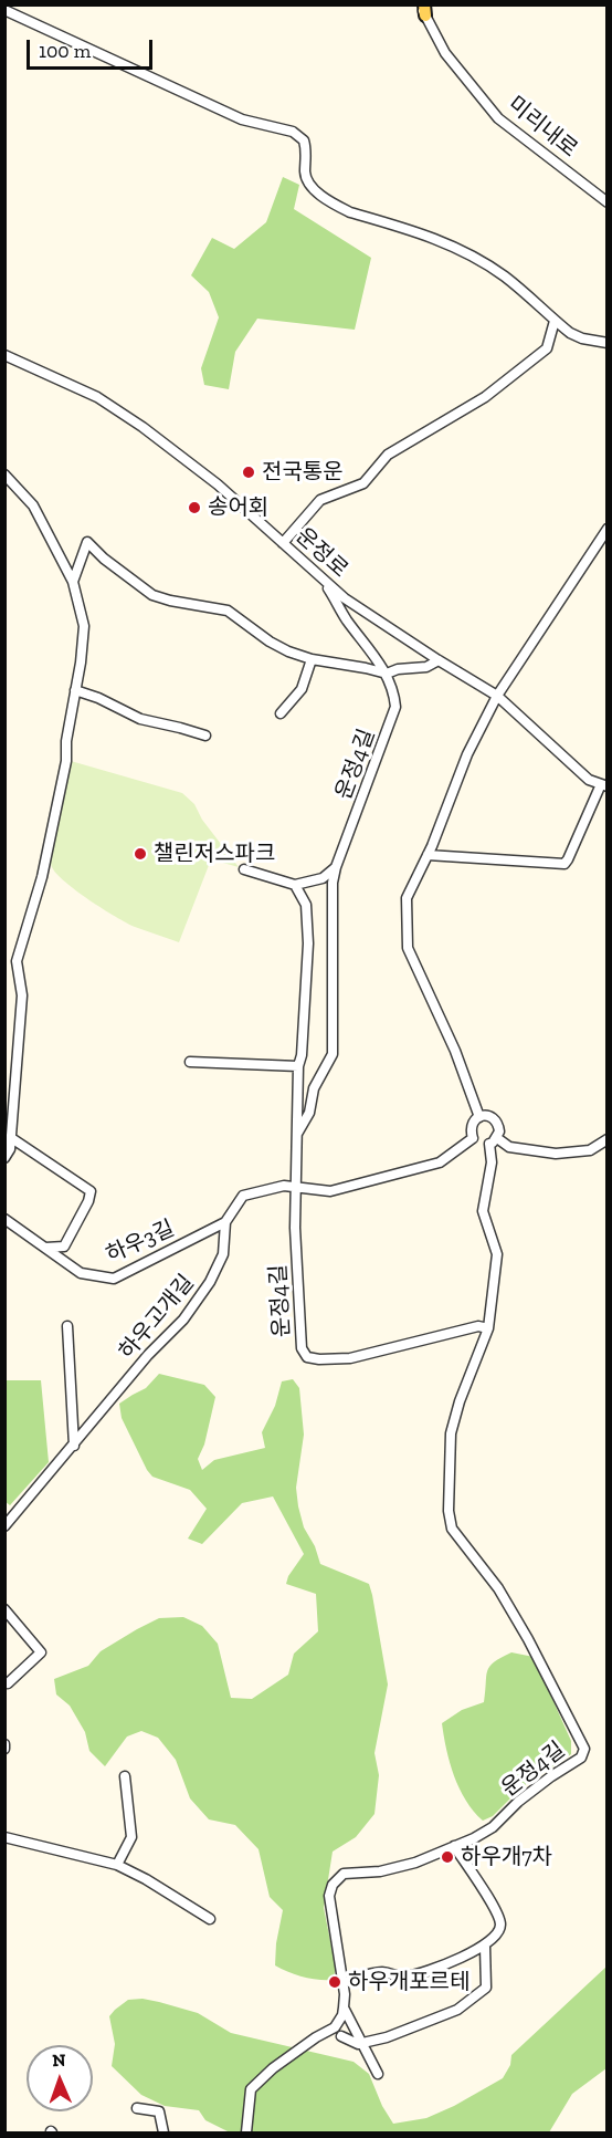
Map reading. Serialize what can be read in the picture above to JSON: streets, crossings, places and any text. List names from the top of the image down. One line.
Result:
{"streets":{"street":["미리내로","운정로","운정4길","하우3길","하우고개길"]},"crossings":[["운정로","운정4길"],["하우3길","하우고개길"]],"places":["전국통운","송어회","챌린저스파크","하우개7차","하우개포르테"],"scale_bar":"100 m","north":"top"}
